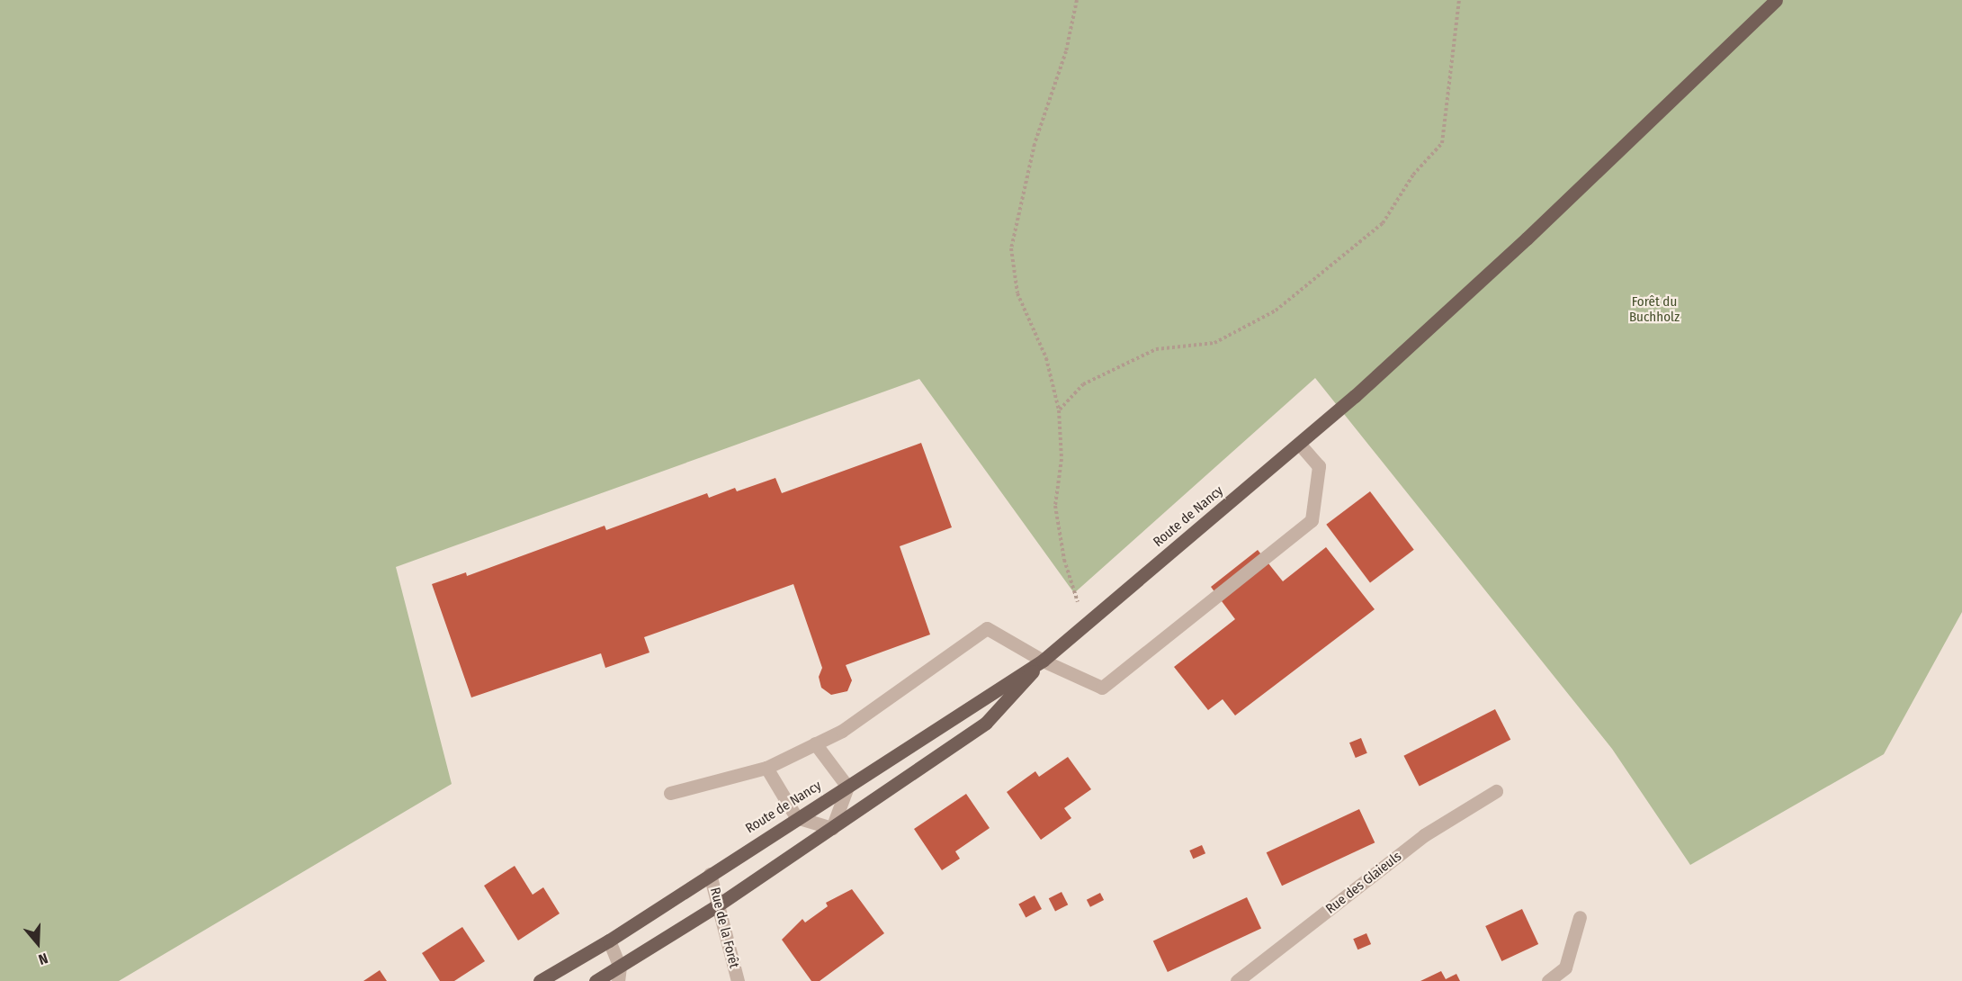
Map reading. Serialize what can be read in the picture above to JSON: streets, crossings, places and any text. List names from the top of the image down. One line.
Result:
{"streets":{"main road":["Route de Nancy"],"street":["Rue des Glaieuls","Rue de la Forêt"]},"crossings":[["Route de Nancy","Rue de la Forêt"]],"parks":["Forêt du Buchholz"],"north":"bottom"}
